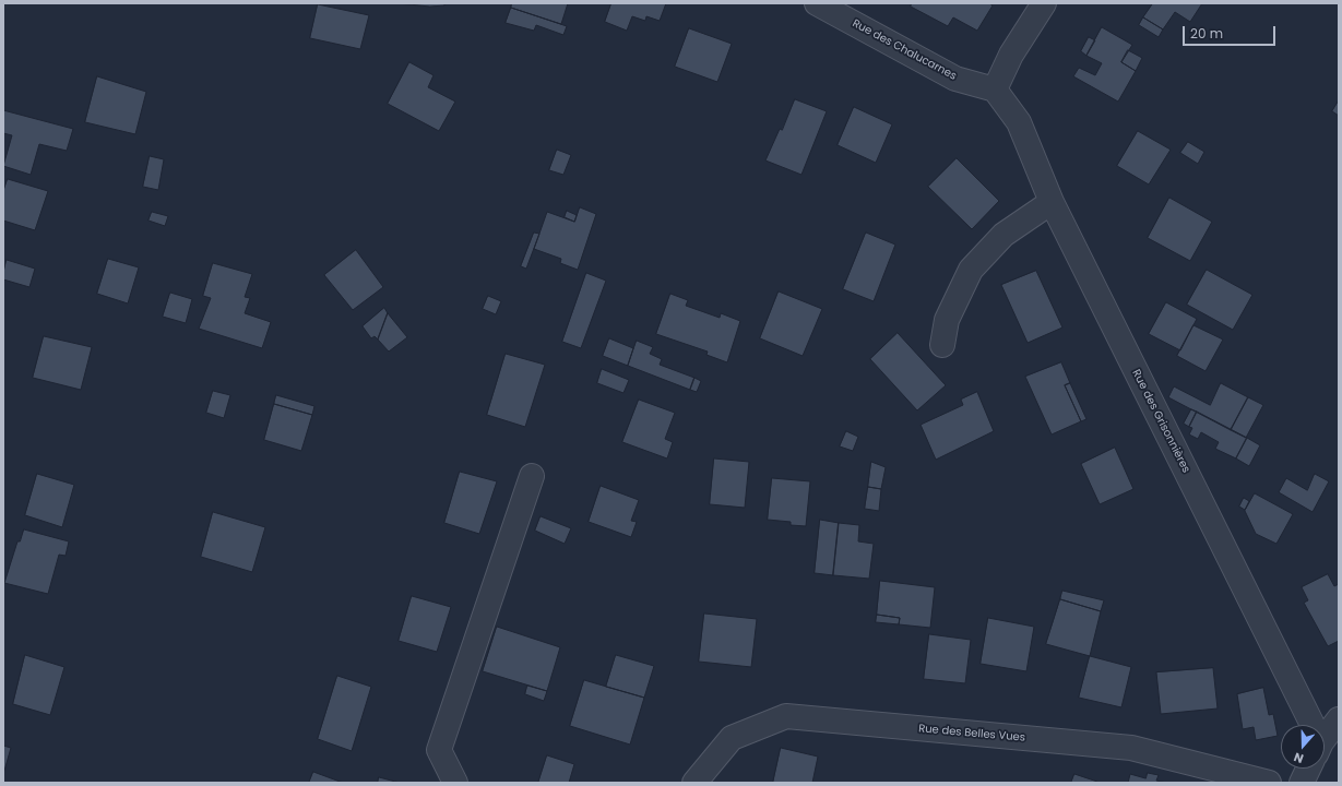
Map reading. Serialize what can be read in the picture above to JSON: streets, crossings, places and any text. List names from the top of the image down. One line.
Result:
{"streets":{"street":["Rue des Chalucarnes","Rue des Grisonnières","Rue des Belles Vues"]},"crossings":[["Rue des Chalucarnes","Rue des Grisonnières"]],"scale_bar":"20 m","north":"bottom"}
